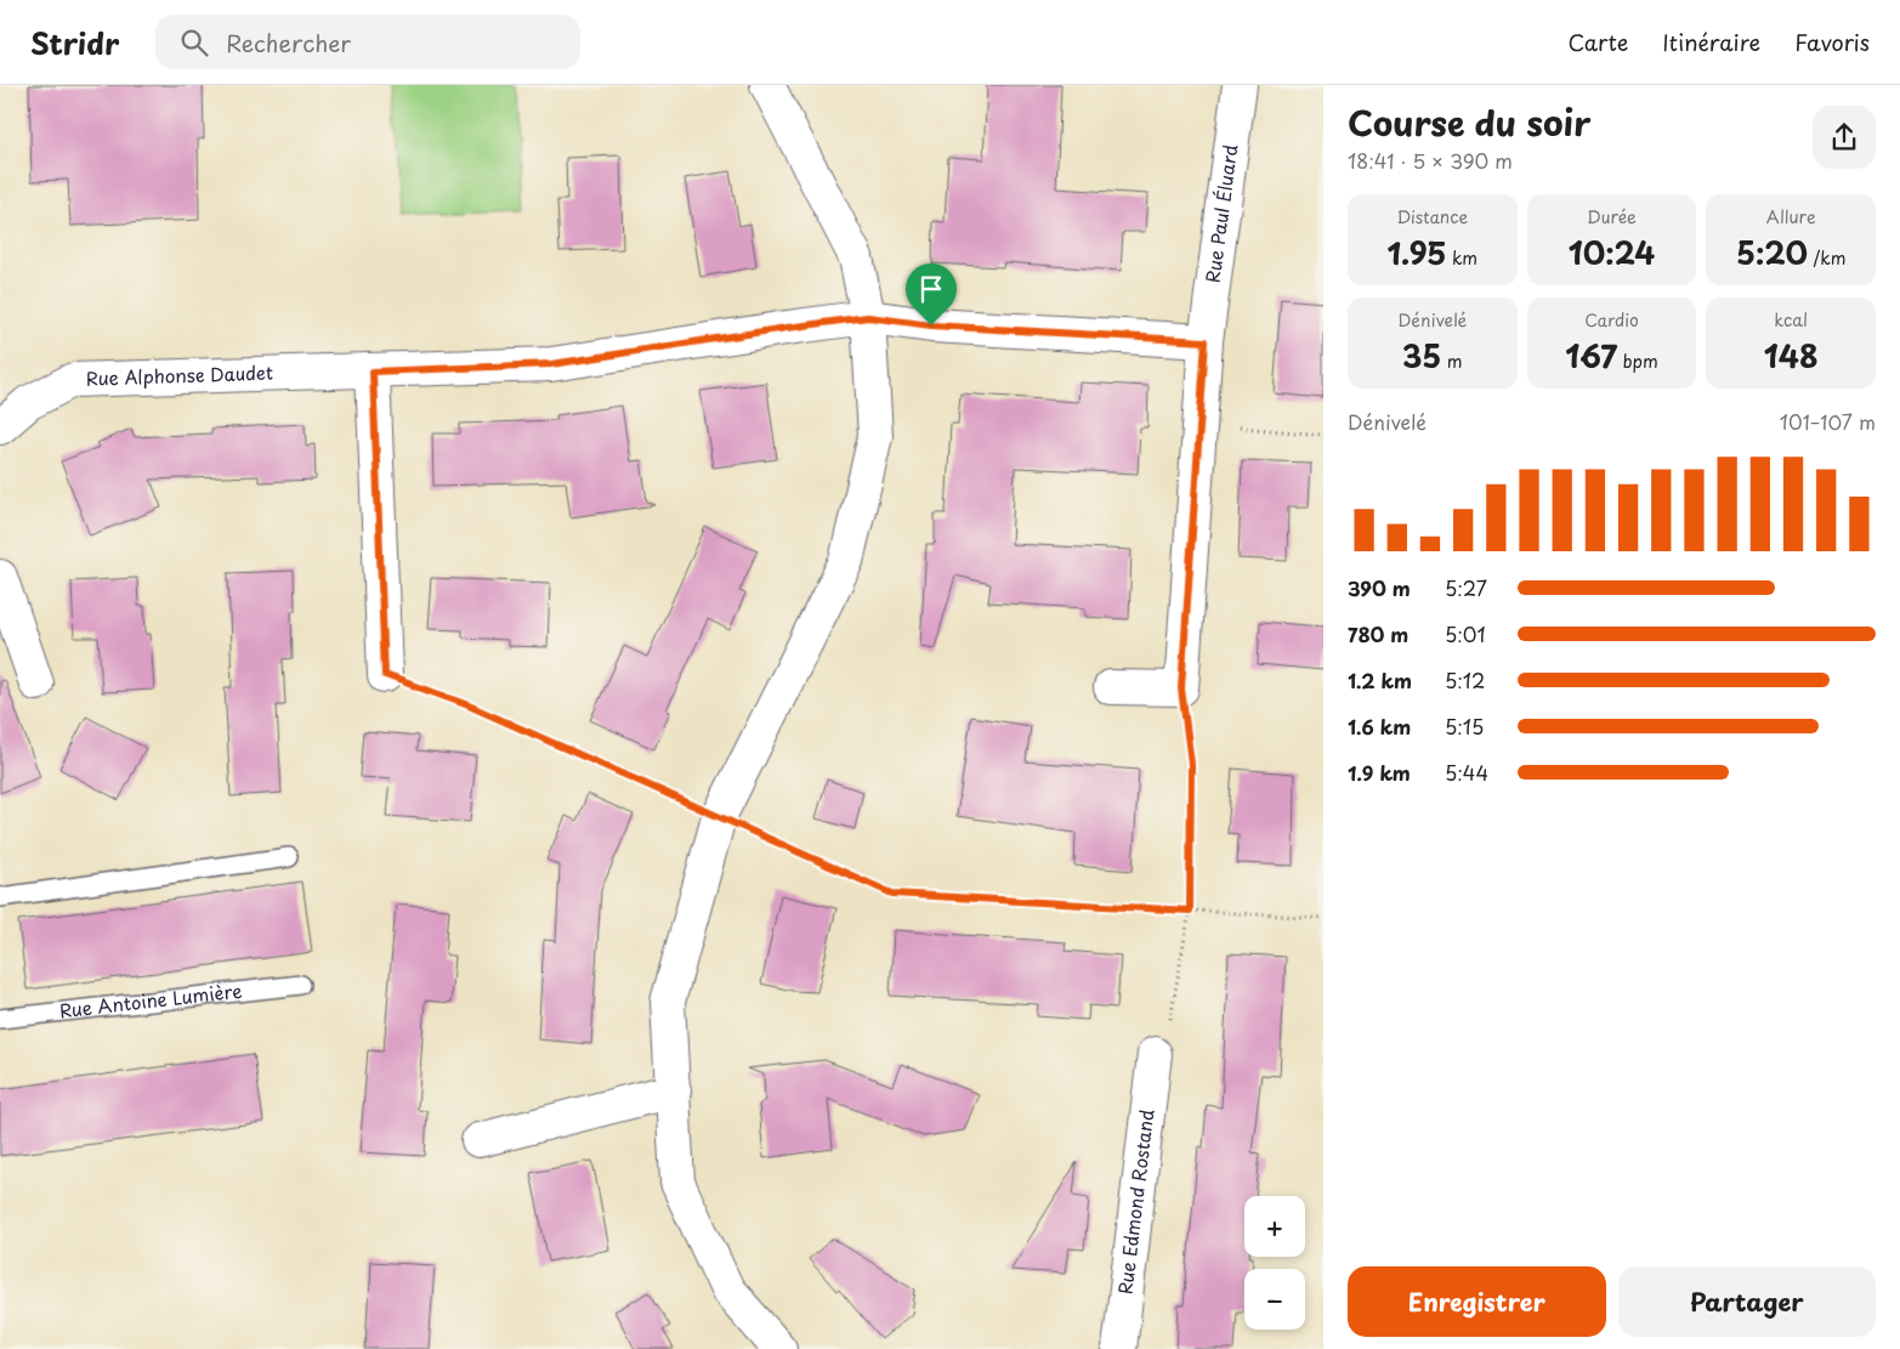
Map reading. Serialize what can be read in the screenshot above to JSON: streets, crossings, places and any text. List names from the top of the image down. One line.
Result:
{"streets":{"street":["Rue Paul Éluard","Rue Alphonse Daudet","Rue Edmond Rostand"],"lane":["Rue Antoine Lumière"]},"page":{"header":"Stridr","search":"Rechercher","nav":["Carte","Itinéraire","Favoris"],"heading":["Course du soir","18:41 · 5 × 390 m"],"stats":[["Distance","1.95 km"],["Durée","10:24"],["Allure","5:20 /km"],["Dénivelé","35 m"],["Cardio","167 bpm"],["kcal","148"]],"chart":["Dénivelé","101–107 m"],"list":[{"name":"390 m","note":"5:27"},{"name":"780 m","note":"5:01"},{"name":"1.2 km","note":"5:12"},{"name":"1.6 km","note":"5:15"},{"name":"1.9 km","note":"5:44"}],"map_buttons":["+","−"],"buttons":["Enregistrer","Partager"]}}
